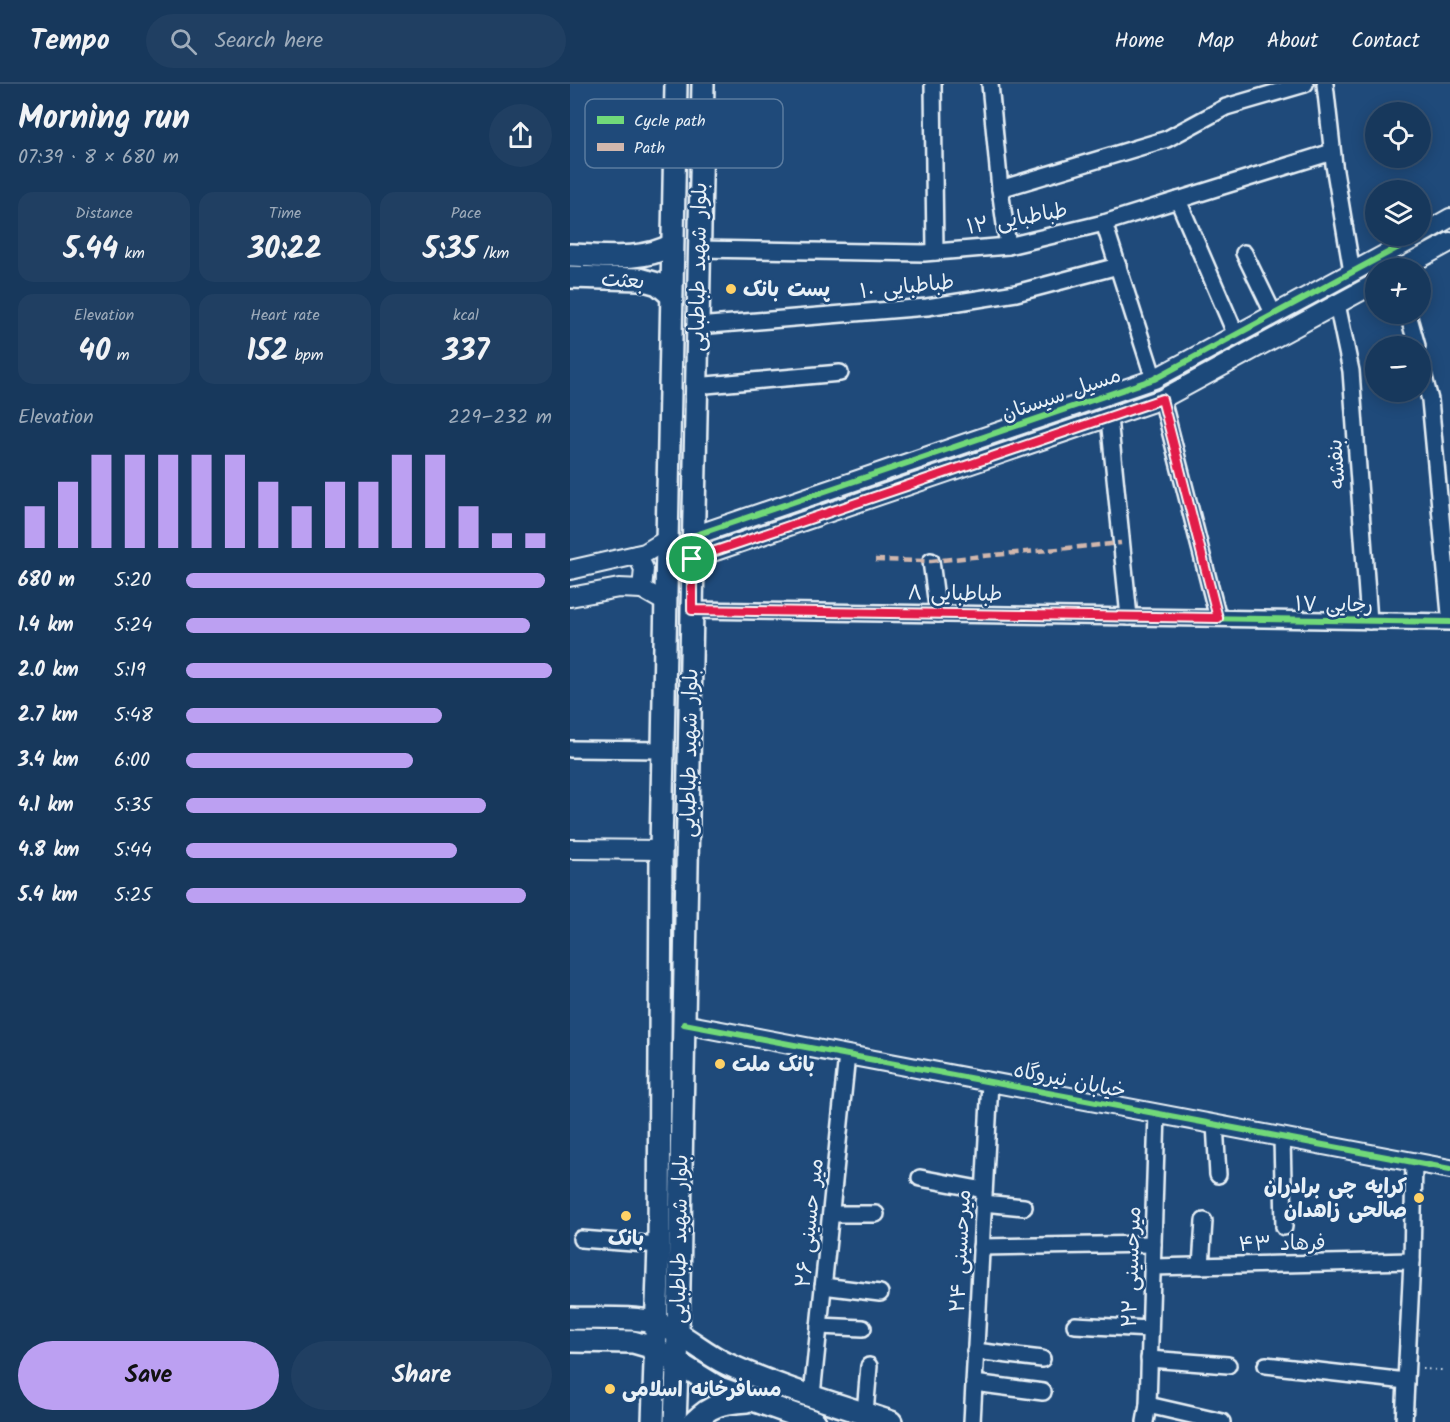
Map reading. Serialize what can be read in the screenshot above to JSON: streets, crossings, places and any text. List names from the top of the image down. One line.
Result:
{"streets":{"main road":["بلوار شهید طباطبایی","بعثت"],"street":["طباطبایی ۱۲","طباطبایی ۱۰","مسیل سیستان","بنفشه","طباطبایی ۸","رجایی ۱۷","خیابان نیروگاه","میر حسینی ۲۶","فرهاد ۴۳","میرحسینی ۲۴","میرحسینی ۲۲"]},"crossings":[["طباطبایی ۱۲","بلوار شهید طباطبایی"],["بلوار شهید طباطبایی","بعثت"],["بلوار شهید طباطبایی","طباطبایی ۱۰"],["بلوار شهید طباطبایی","مسیل سیستان"],["بلوار شهید طباطبایی","طباطبایی ۸"],["بلوار شهید طباطبایی","خیابان نیروگاه"],["مسیل سیستان","بنفشه"],["بنفشه","رجایی ۱۷"],["طباطبایی ۸","رجایی ۱۷"],["خیابان نیروگاه","میر حسینی ۲۶"],["خیابان نیروگاه","میرحسینی ۲۴"],["خیابان نیروگاه","میرحسینی ۲۲"],["فرهاد ۴۳","میرحسینی ۲۲"]],"places":["پست بانک","بانک ملت","کرایه چی برادران صالحی زاهدان","بانک","مسافرخانه اسلامی"],"legend":["Cycle path","Path"],"page":{"header":"Tempo","search":"Search here","nav":["Home","Map","About","Contact"],"heading":["Morning run","07:39 · 8 × 680 m"],"map_buttons":["+","−"],"stats":[["Distance","5.44 km"],["Time","30:22"],["Pace","5:35 /km"],["Elevation","40 m"],["Heart rate","152 bpm"],["kcal","337"]],"chart":["Elevation","229–232 m"],"list":[{"name":"680 m","note":"5:20"},{"name":"1.4 km","note":"5:24"},{"name":"2.0 km","note":"5:19"},{"name":"2.7 km","note":"5:48"},{"name":"3.4 km","note":"6:00"},{"name":"4.1 km","note":"5:35"},{"name":"4.8 km","note":"5:44"},{"name":"5.4 km","note":"5:25"}],"buttons":["Save","Share"]}}
